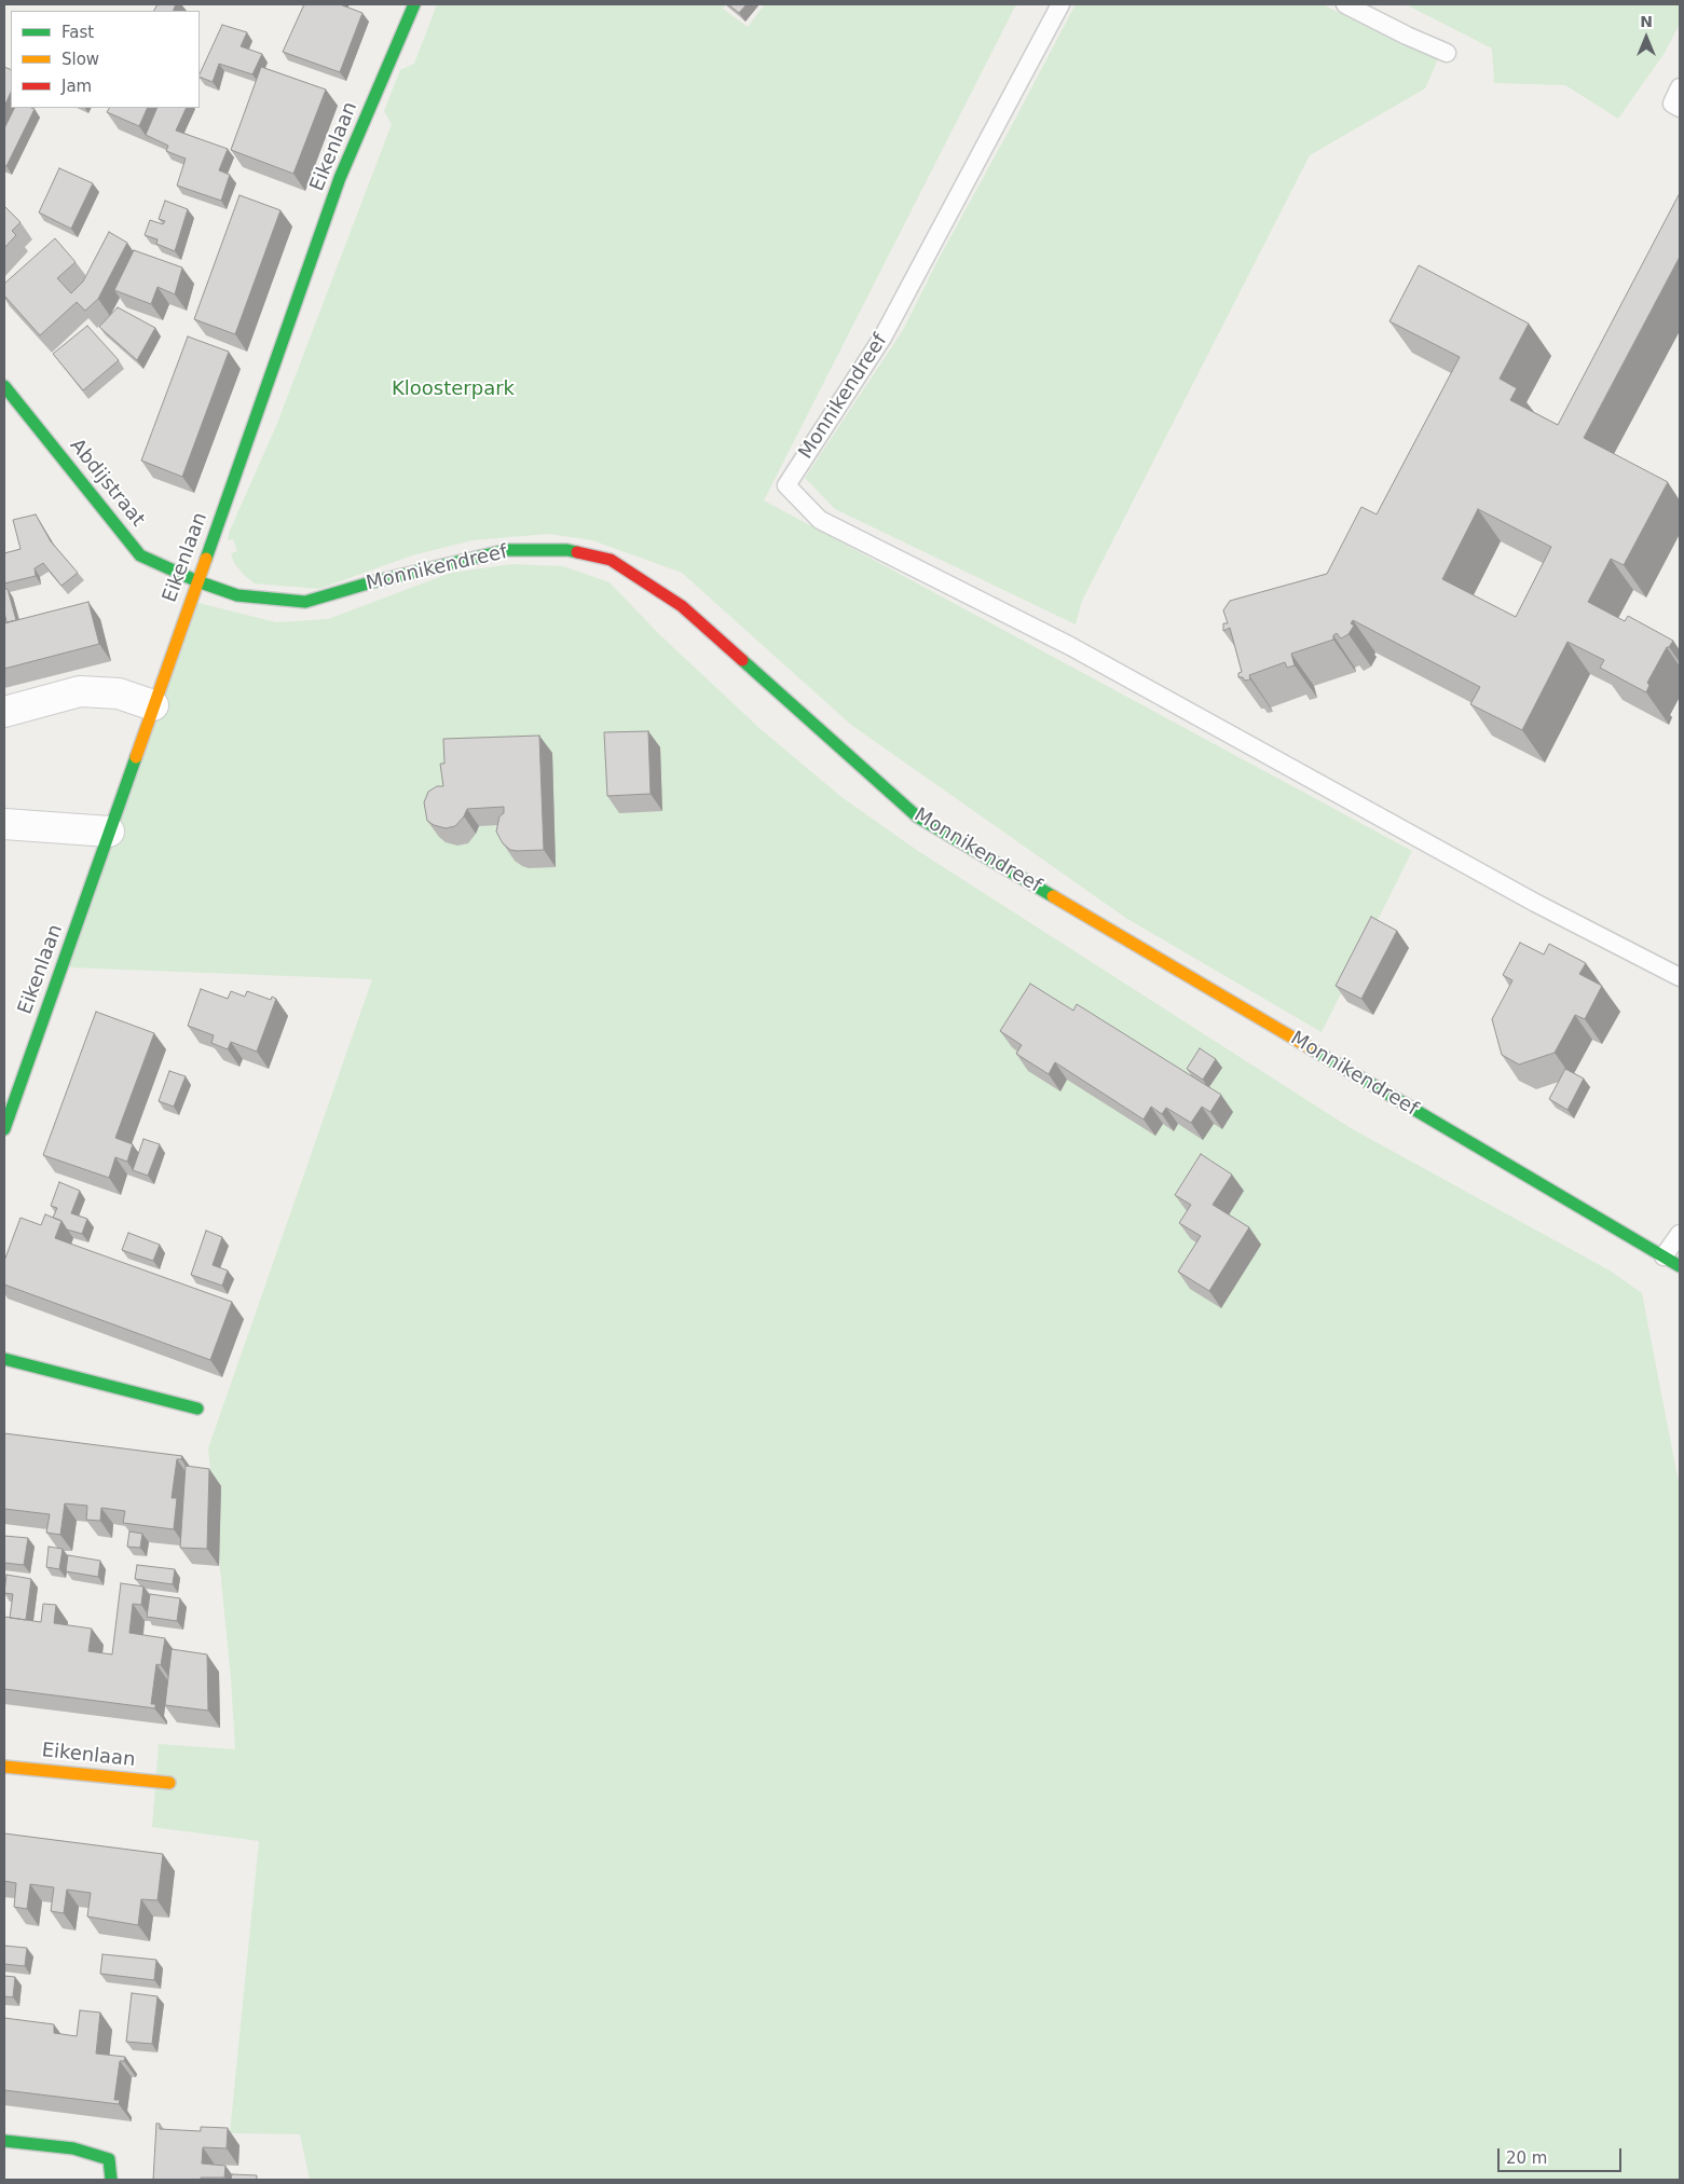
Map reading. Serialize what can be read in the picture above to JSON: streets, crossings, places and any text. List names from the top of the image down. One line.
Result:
{"streets":{"street":["Eikenlaan","Monnikendreef","Abdijstraat"]},"crossings":[["Eikenlaan","Monnikendreef"],["Eikenlaan","Abdijstraat"],["Monnikendreef","Abdijstraat"]],"parks":["Kloosterpark"],"legend":["Fast","Slow","Jam"],"scale_bar":"20 m","north":"top"}
